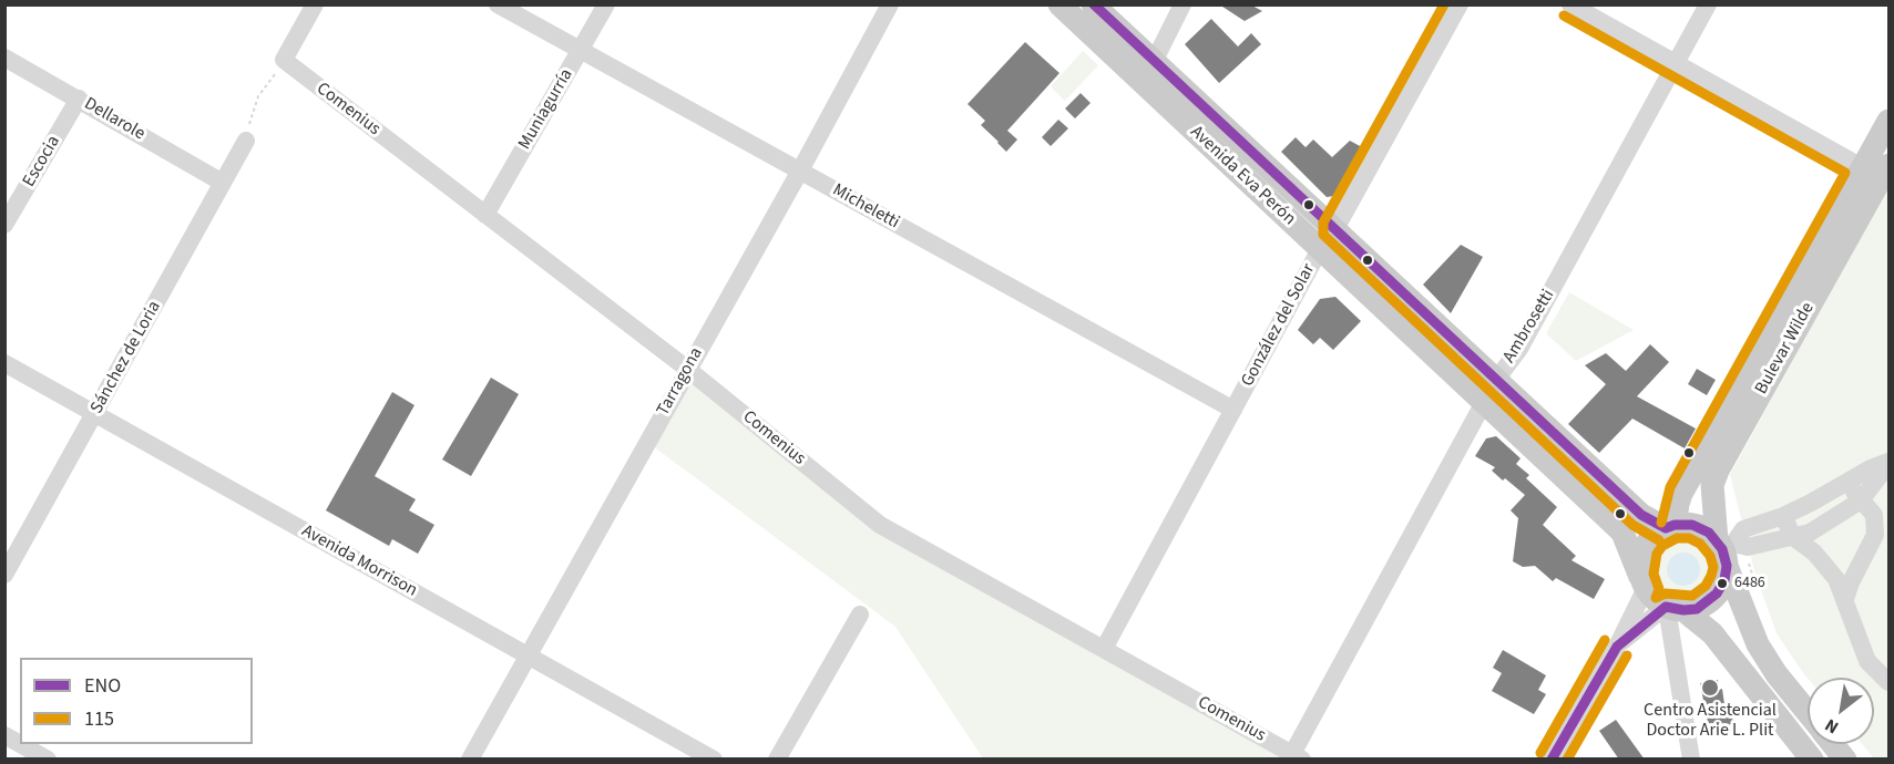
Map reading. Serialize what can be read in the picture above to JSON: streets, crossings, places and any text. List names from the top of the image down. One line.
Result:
{"streets":{"main road":["Avenida Eva Perón","Bulevar Wilde"],"street":["Comenius","Muniagurría","Dellarole","Escocia","Micheletti","González del Solar","Ambrosetti","Sánchez de Loria","Tarragona","Avenida Morrison"]},"crossings":[["Comenius","Muniagurría"],["Comenius","González del Solar"],["Comenius","Ambrosetti"],["Comenius","Tarragona"],["Muniagurría","Micheletti"],["Dellarole","Escocia"],["Dellarole","Sánchez de Loria"],["Avenida Eva Perón","González del Solar"],["Avenida Eva Perón","Ambrosetti"],["Avenida Eva Perón","Bulevar Wilde"],["Micheletti","González del Solar"],["Micheletti","Tarragona"],["Sánchez de Loria","Avenida Morrison"],["Tarragona","Avenida Morrison"]],"places":["6486","Centro Asistencial Doctor Arie L. Plit"],"lines":["transit line ENO","transit line 115"],"legend":["ENO","115"],"north":"bottom left"}
